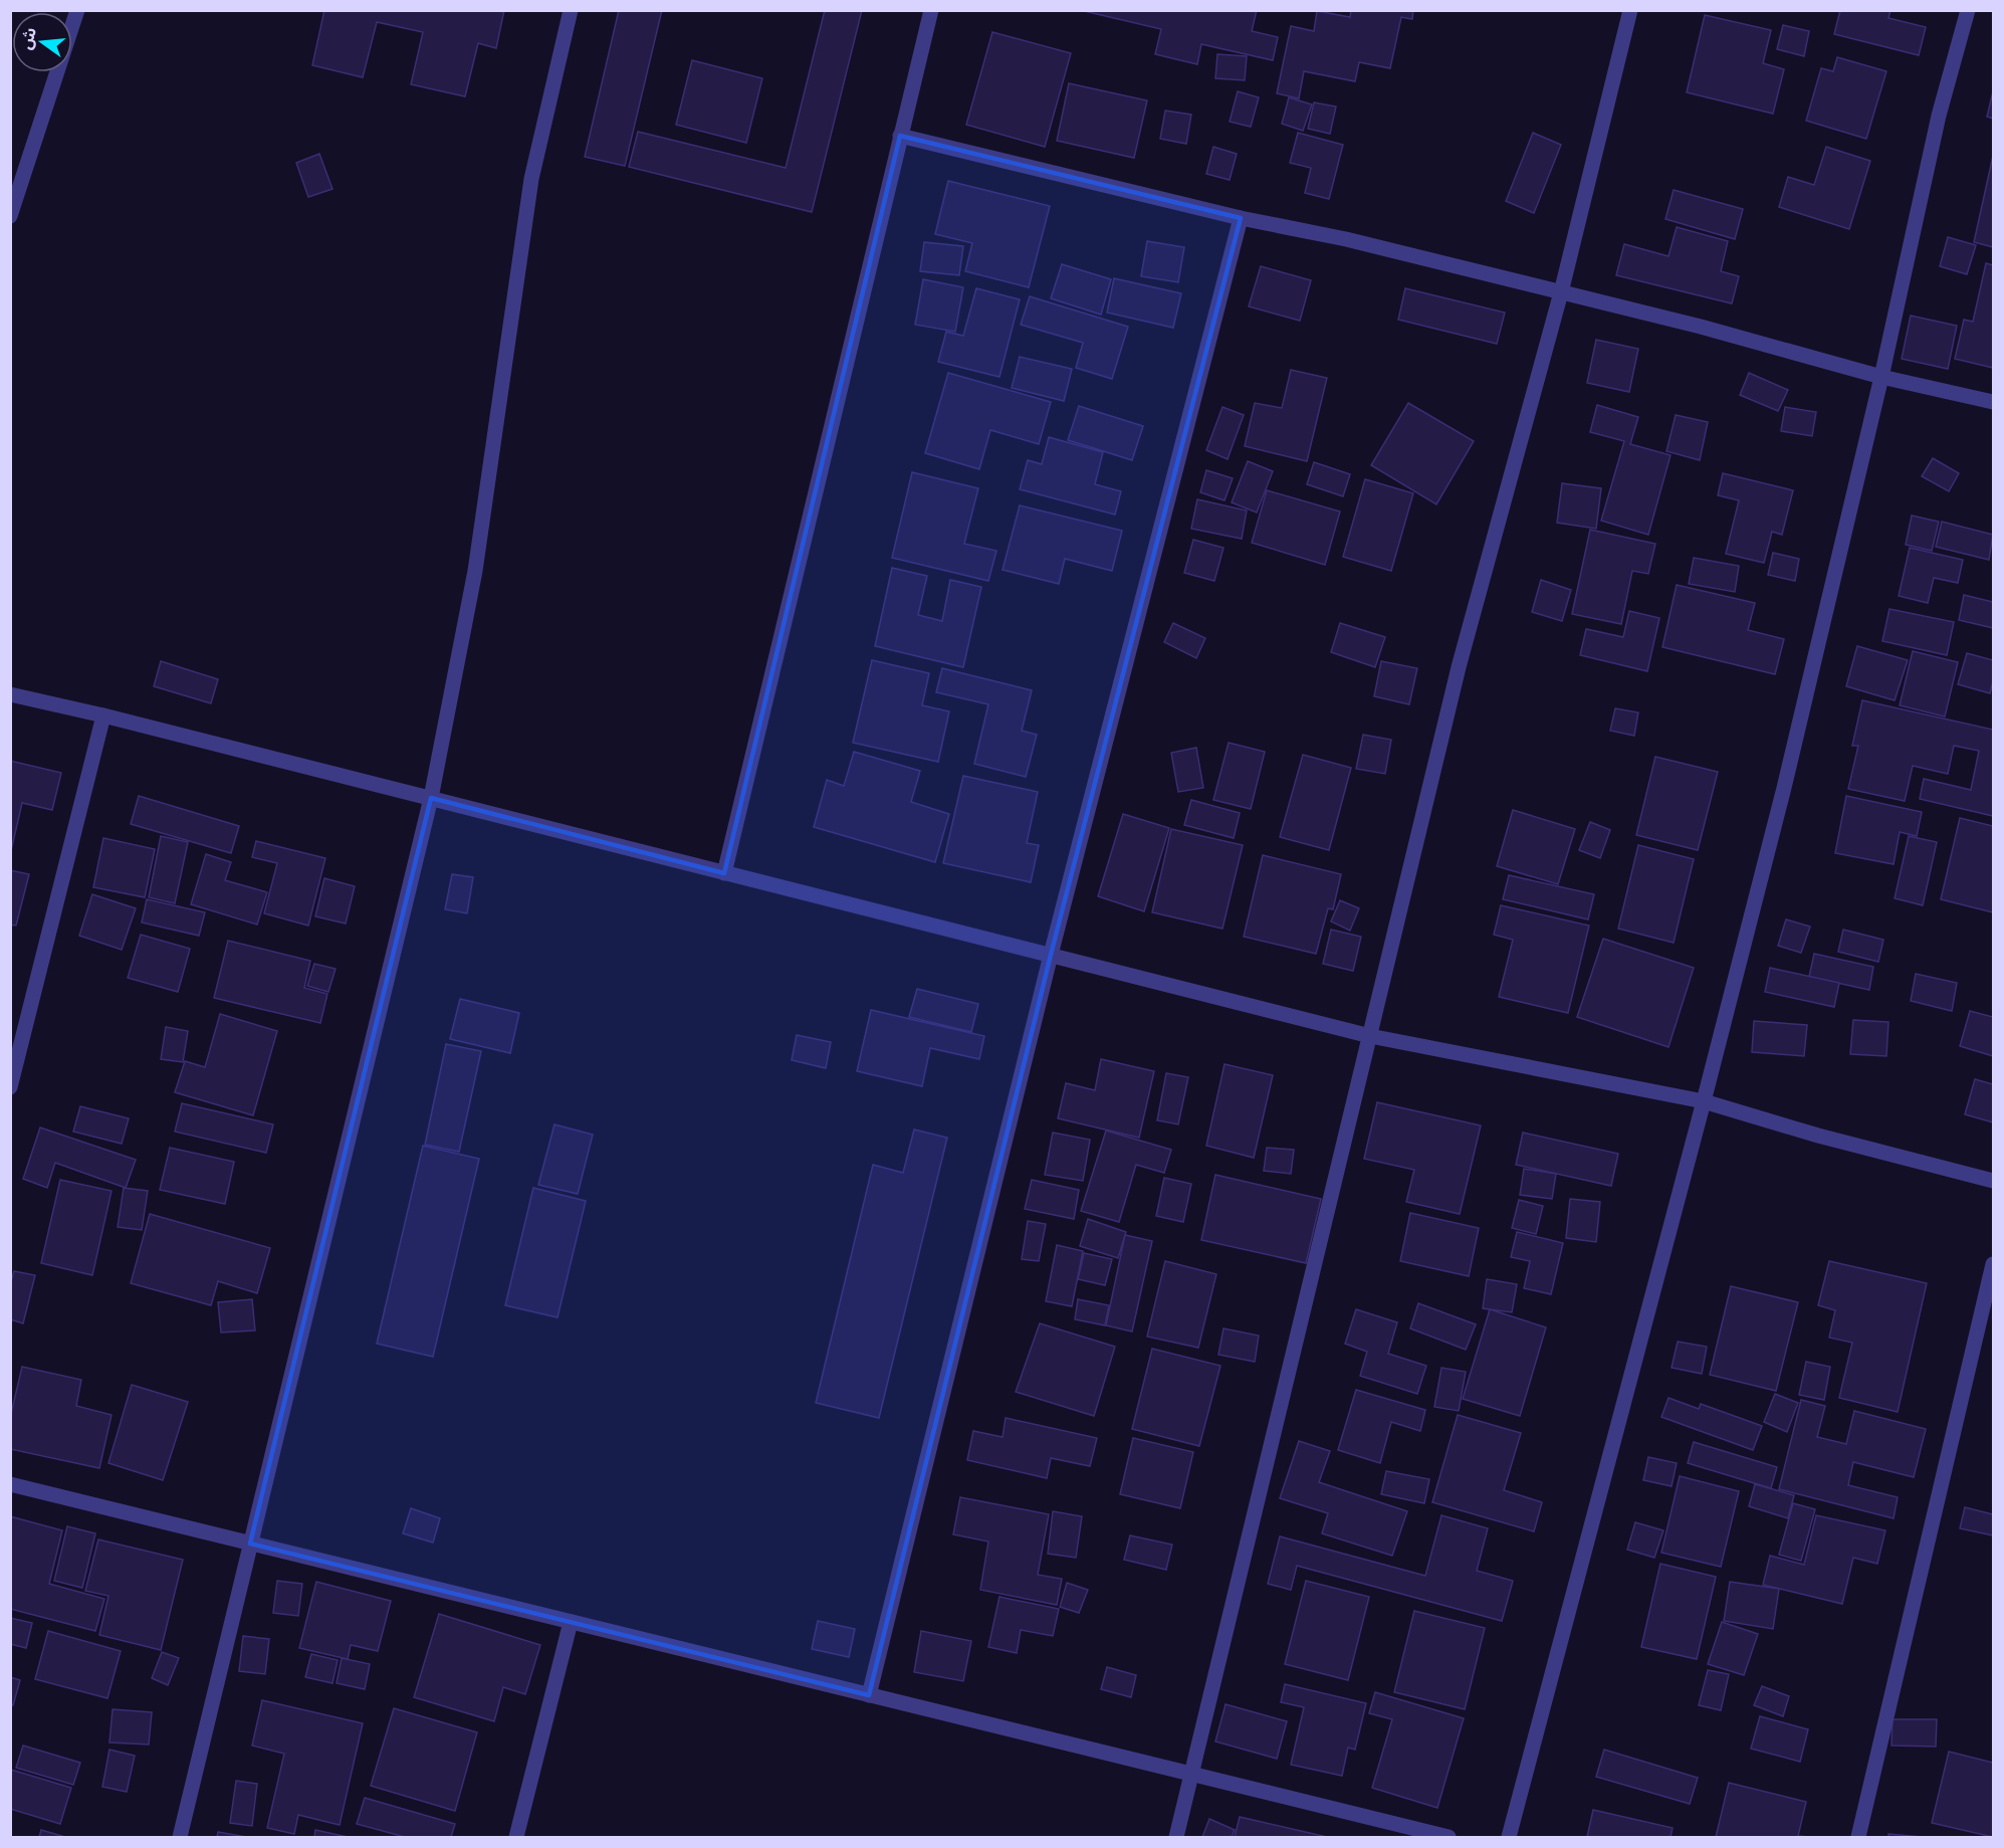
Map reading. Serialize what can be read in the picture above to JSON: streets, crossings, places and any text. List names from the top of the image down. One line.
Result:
{"north":"left"}
